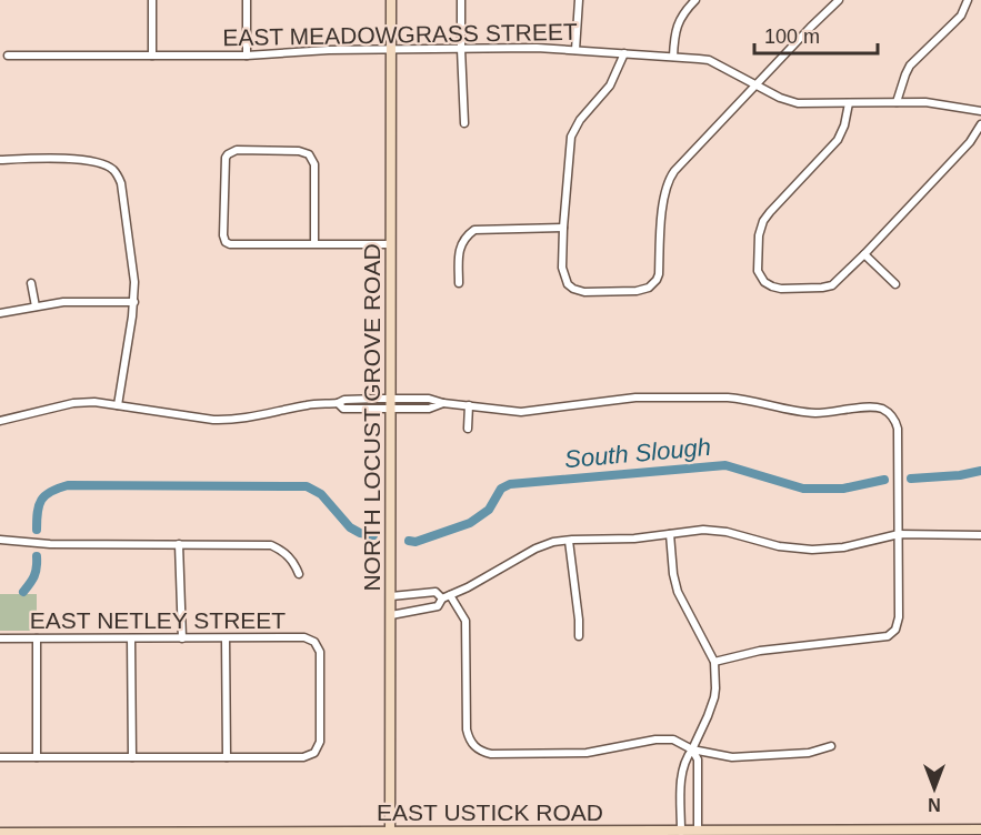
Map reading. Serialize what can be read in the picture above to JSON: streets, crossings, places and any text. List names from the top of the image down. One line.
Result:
{"streets":{"main road":["NORTH LOCUST GROVE ROAD","EAST USTICK ROAD"],"street":["EAST MEADOWGRASS STREET","EAST NETLEY STREET"]},"crossings":[["EAST MEADOWGRASS STREET","NORTH LOCUST GROVE ROAD"],["NORTH LOCUST GROVE ROAD","EAST USTICK ROAD"]],"water":["South Slough"],"scale_bar":"100 m","north":"bottom"}
